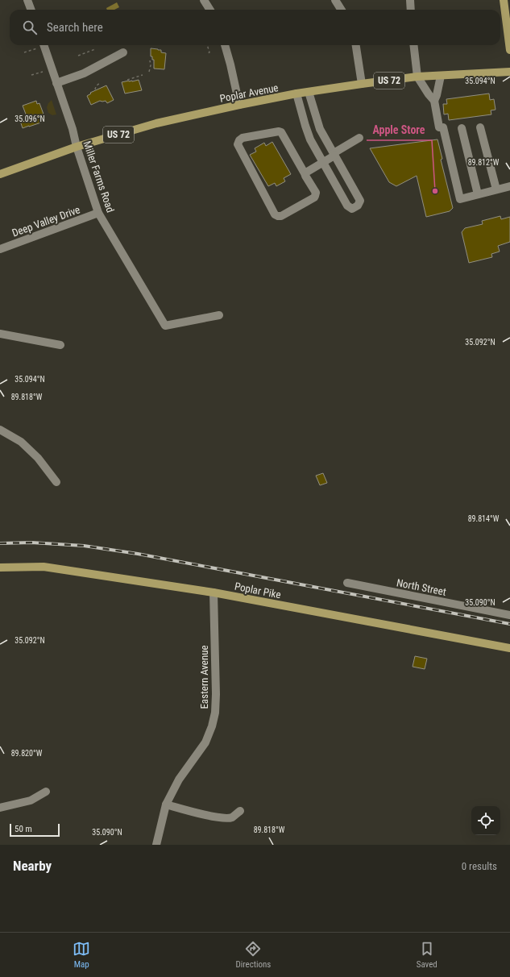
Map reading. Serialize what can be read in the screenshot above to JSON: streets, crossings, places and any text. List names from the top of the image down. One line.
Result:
{"streets":{"main road":["US 72","Poplar Avenue","Poplar Pike"],"street":["Miller Farms Road","Deep Valley Drive","North Street","Eastern Avenue"]},"crossings":[["Poplar Avenue","Miller Farms Road"],["Miller Farms Road","Deep Valley Drive"],["Poplar Pike","Eastern Avenue"]],"places":["Apple Store"],"scale_bar":"50 m","page":{"search":"Search here","scale":"50 m","heading":["Nearby","0 results"],"nav":["Map","Directions","Saved"]},"coordinates":["35.094°N","35.096°N","89.812°W","35.092°N","89.818°W","89.814°W","35.090°N","89.820°W"]}
